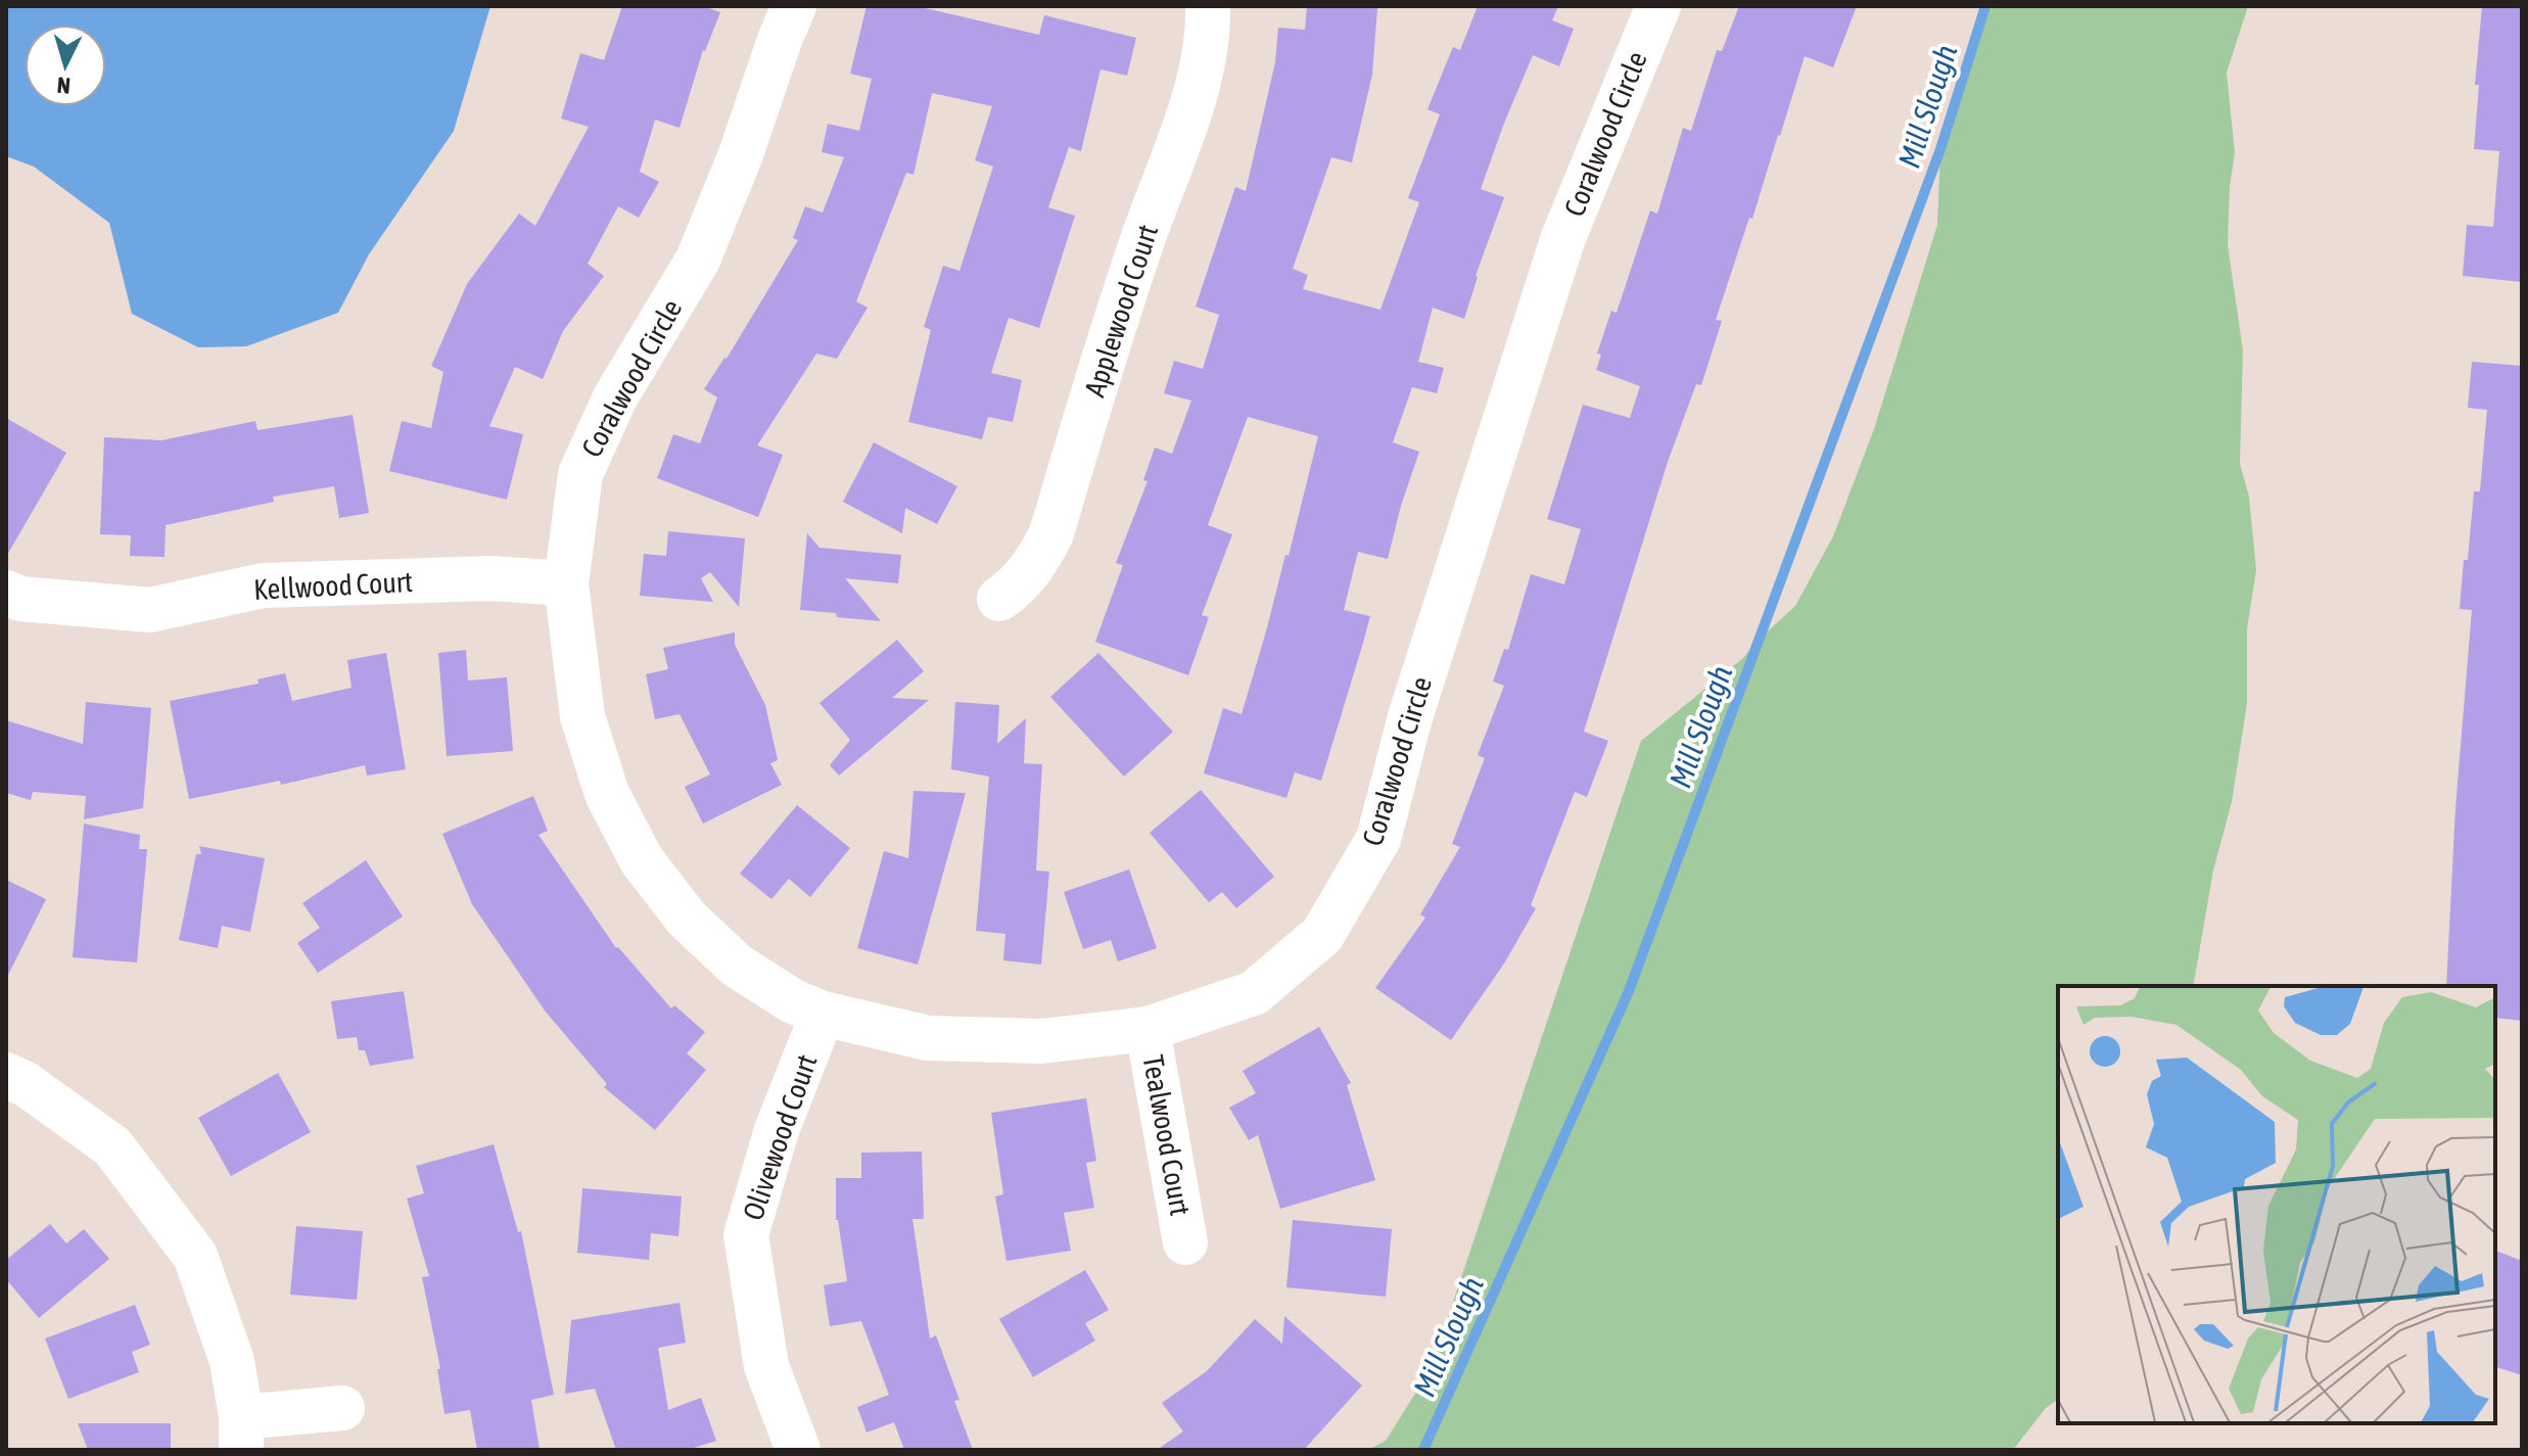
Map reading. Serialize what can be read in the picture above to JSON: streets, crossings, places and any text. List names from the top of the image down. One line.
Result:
{"streets":{"street":["Coralwood Circle","Applewood Court","Kellwood Court","Tealwood Court","Olivewood Court"]},"crossings":[["Coralwood Circle","Kellwood Court"],["Coralwood Circle","Tealwood Court"],["Coralwood Circle","Olivewood Court"]],"water":["Mill Slough"],"north":"bottom"}
